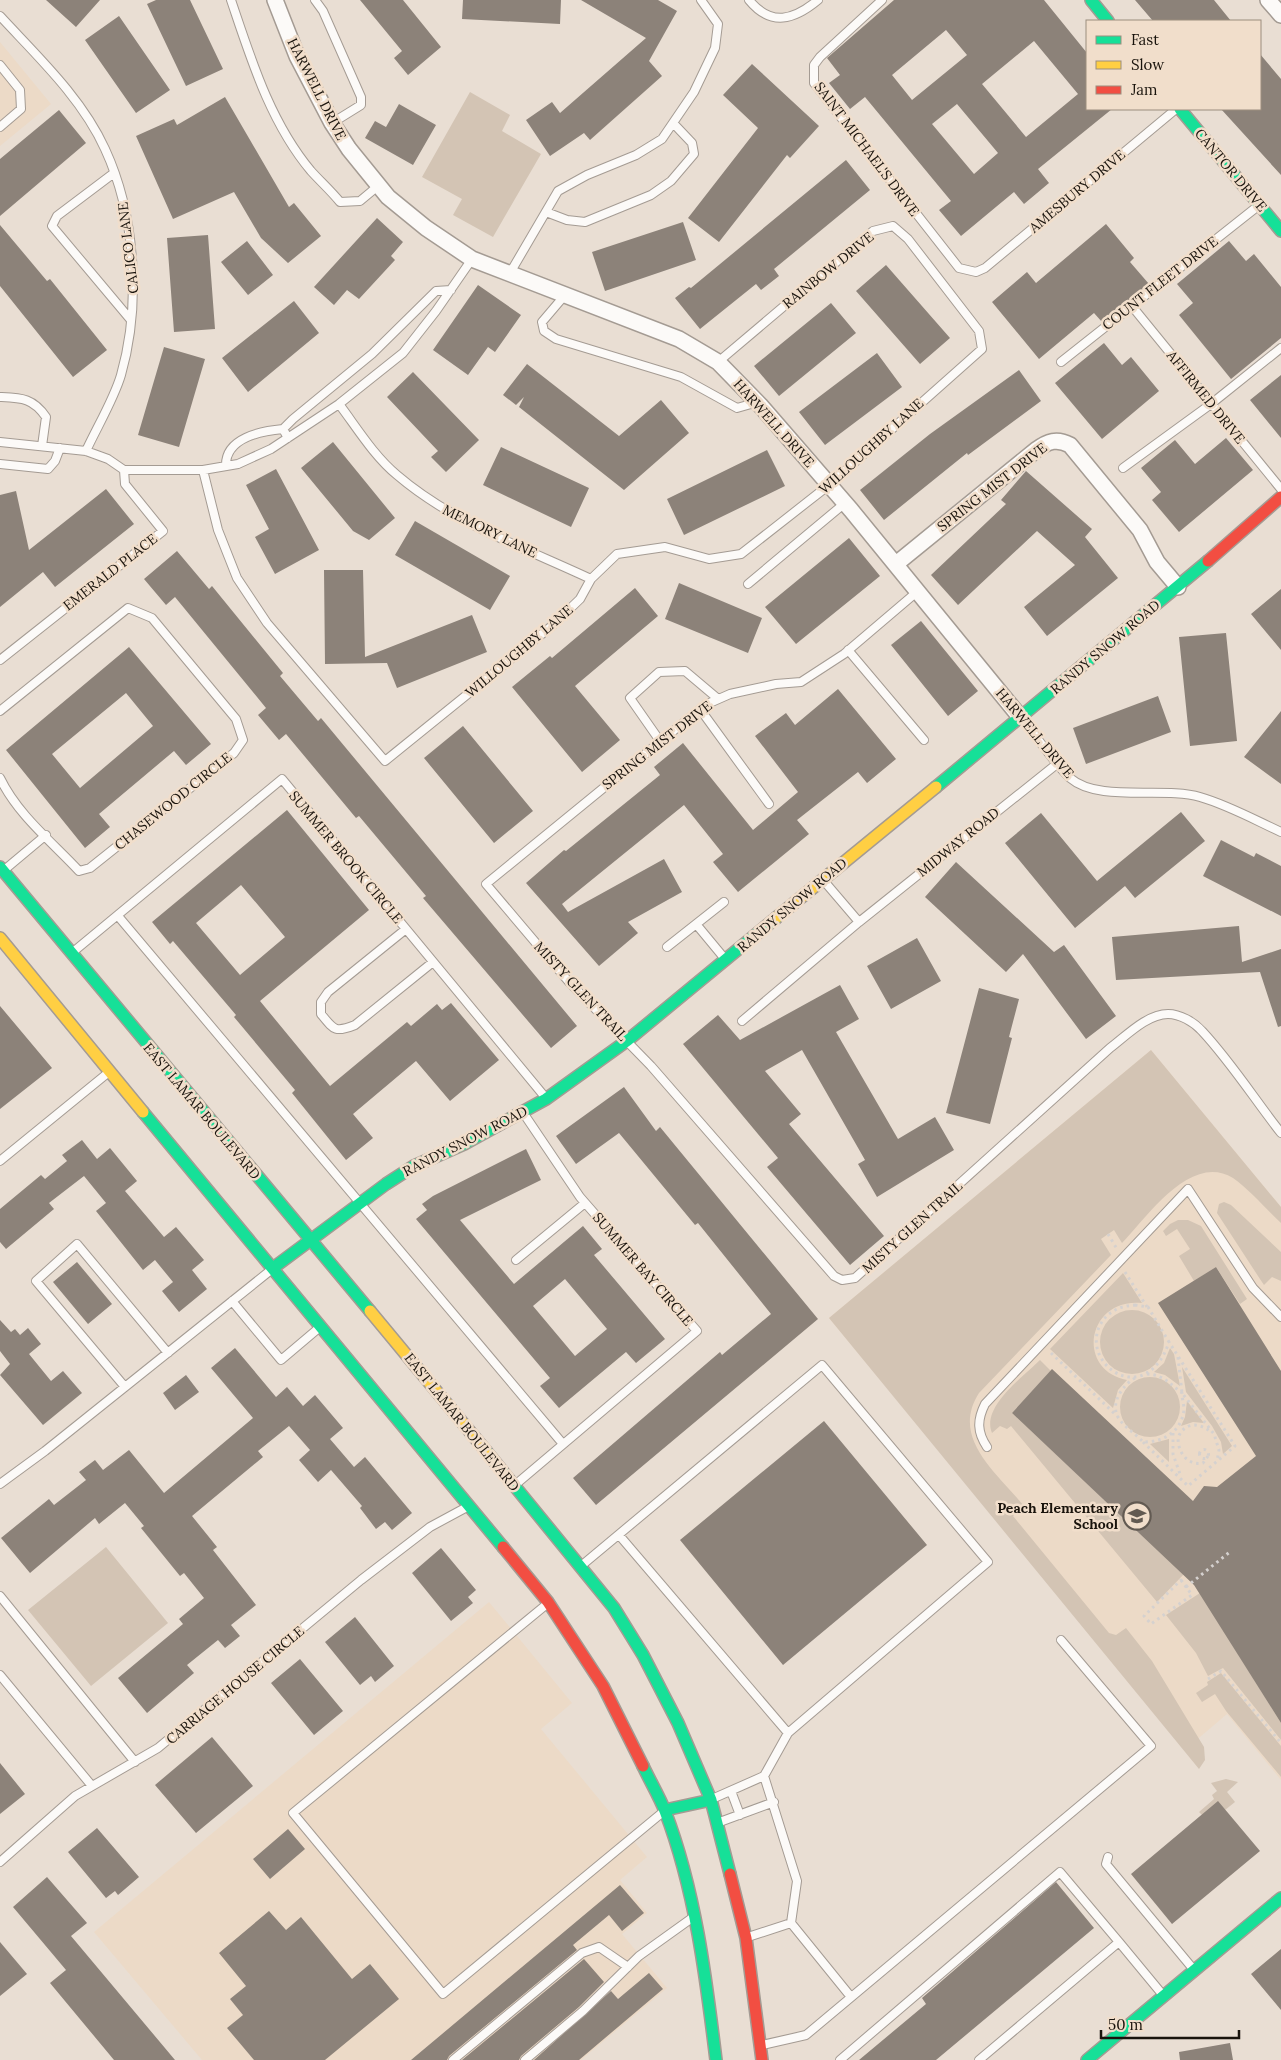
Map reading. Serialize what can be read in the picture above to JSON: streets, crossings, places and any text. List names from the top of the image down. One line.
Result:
{"streets":{"main road":["CANTOR DRIVE","RANDY SNOW ROAD","EAST LAMAR BOULEVARD"],"street":["HARWELL DRIVE","SPRING MIST DRIVE"],"lane":["SAINT MICHAEL'S DRIVE","AMESBURY DRIVE","CALICO LANE","RAINBOW DRIVE","COUNT FLEET DRIVE","AFFIRMED DRIVE","WILLOUGHBY LANE","MEMORY LANE","EMERALD PLACE","CHASEWOOD CIRCLE","MIDWAY ROAD","SUMMER BROOK CIRCLE","MISTY GLEN TRAIL","SUMMER BAY CIRCLE","CARRIAGE HOUSE CIRCLE"]},"crossings":[["HARWELL DRIVE","RAINBOW DRIVE"],["HARWELL DRIVE","WILLOUGHBY LANE"],["HARWELL DRIVE","SPRING MIST DRIVE"],["HARWELL DRIVE","RANDY SNOW ROAD"],["HARWELL DRIVE","MIDWAY ROAD"],["SAINT MICHAEL'S DRIVE","AMESBURY DRIVE"],["CANTOR DRIVE","COUNT FLEET DRIVE"],["RAINBOW DRIVE","WILLOUGHBY LANE"],["COUNT FLEET DRIVE","AFFIRMED DRIVE"],["WILLOUGHBY LANE","MEMORY LANE"],["SPRING MIST DRIVE","RANDY SNOW ROAD"],["SPRING MIST DRIVE","MISTY GLEN TRAIL"],["RANDY SNOW ROAD","SUMMER BROOK CIRCLE"],["RANDY SNOW ROAD","MISTY GLEN TRAIL"],["RANDY SNOW ROAD","EAST LAMAR BOULEVARD"],["RANDY SNOW ROAD","SUMMER BAY CIRCLE"],["SUMMER BROOK CIRCLE","EAST LAMAR BOULEVARD"],["EAST LAMAR BOULEVARD","SUMMER BAY CIRCLE"]],"places":{"school or university":["Peach Elementary School"]},"legend":["Fast","Slow","Jam"],"scale_bar":"50 m"}
